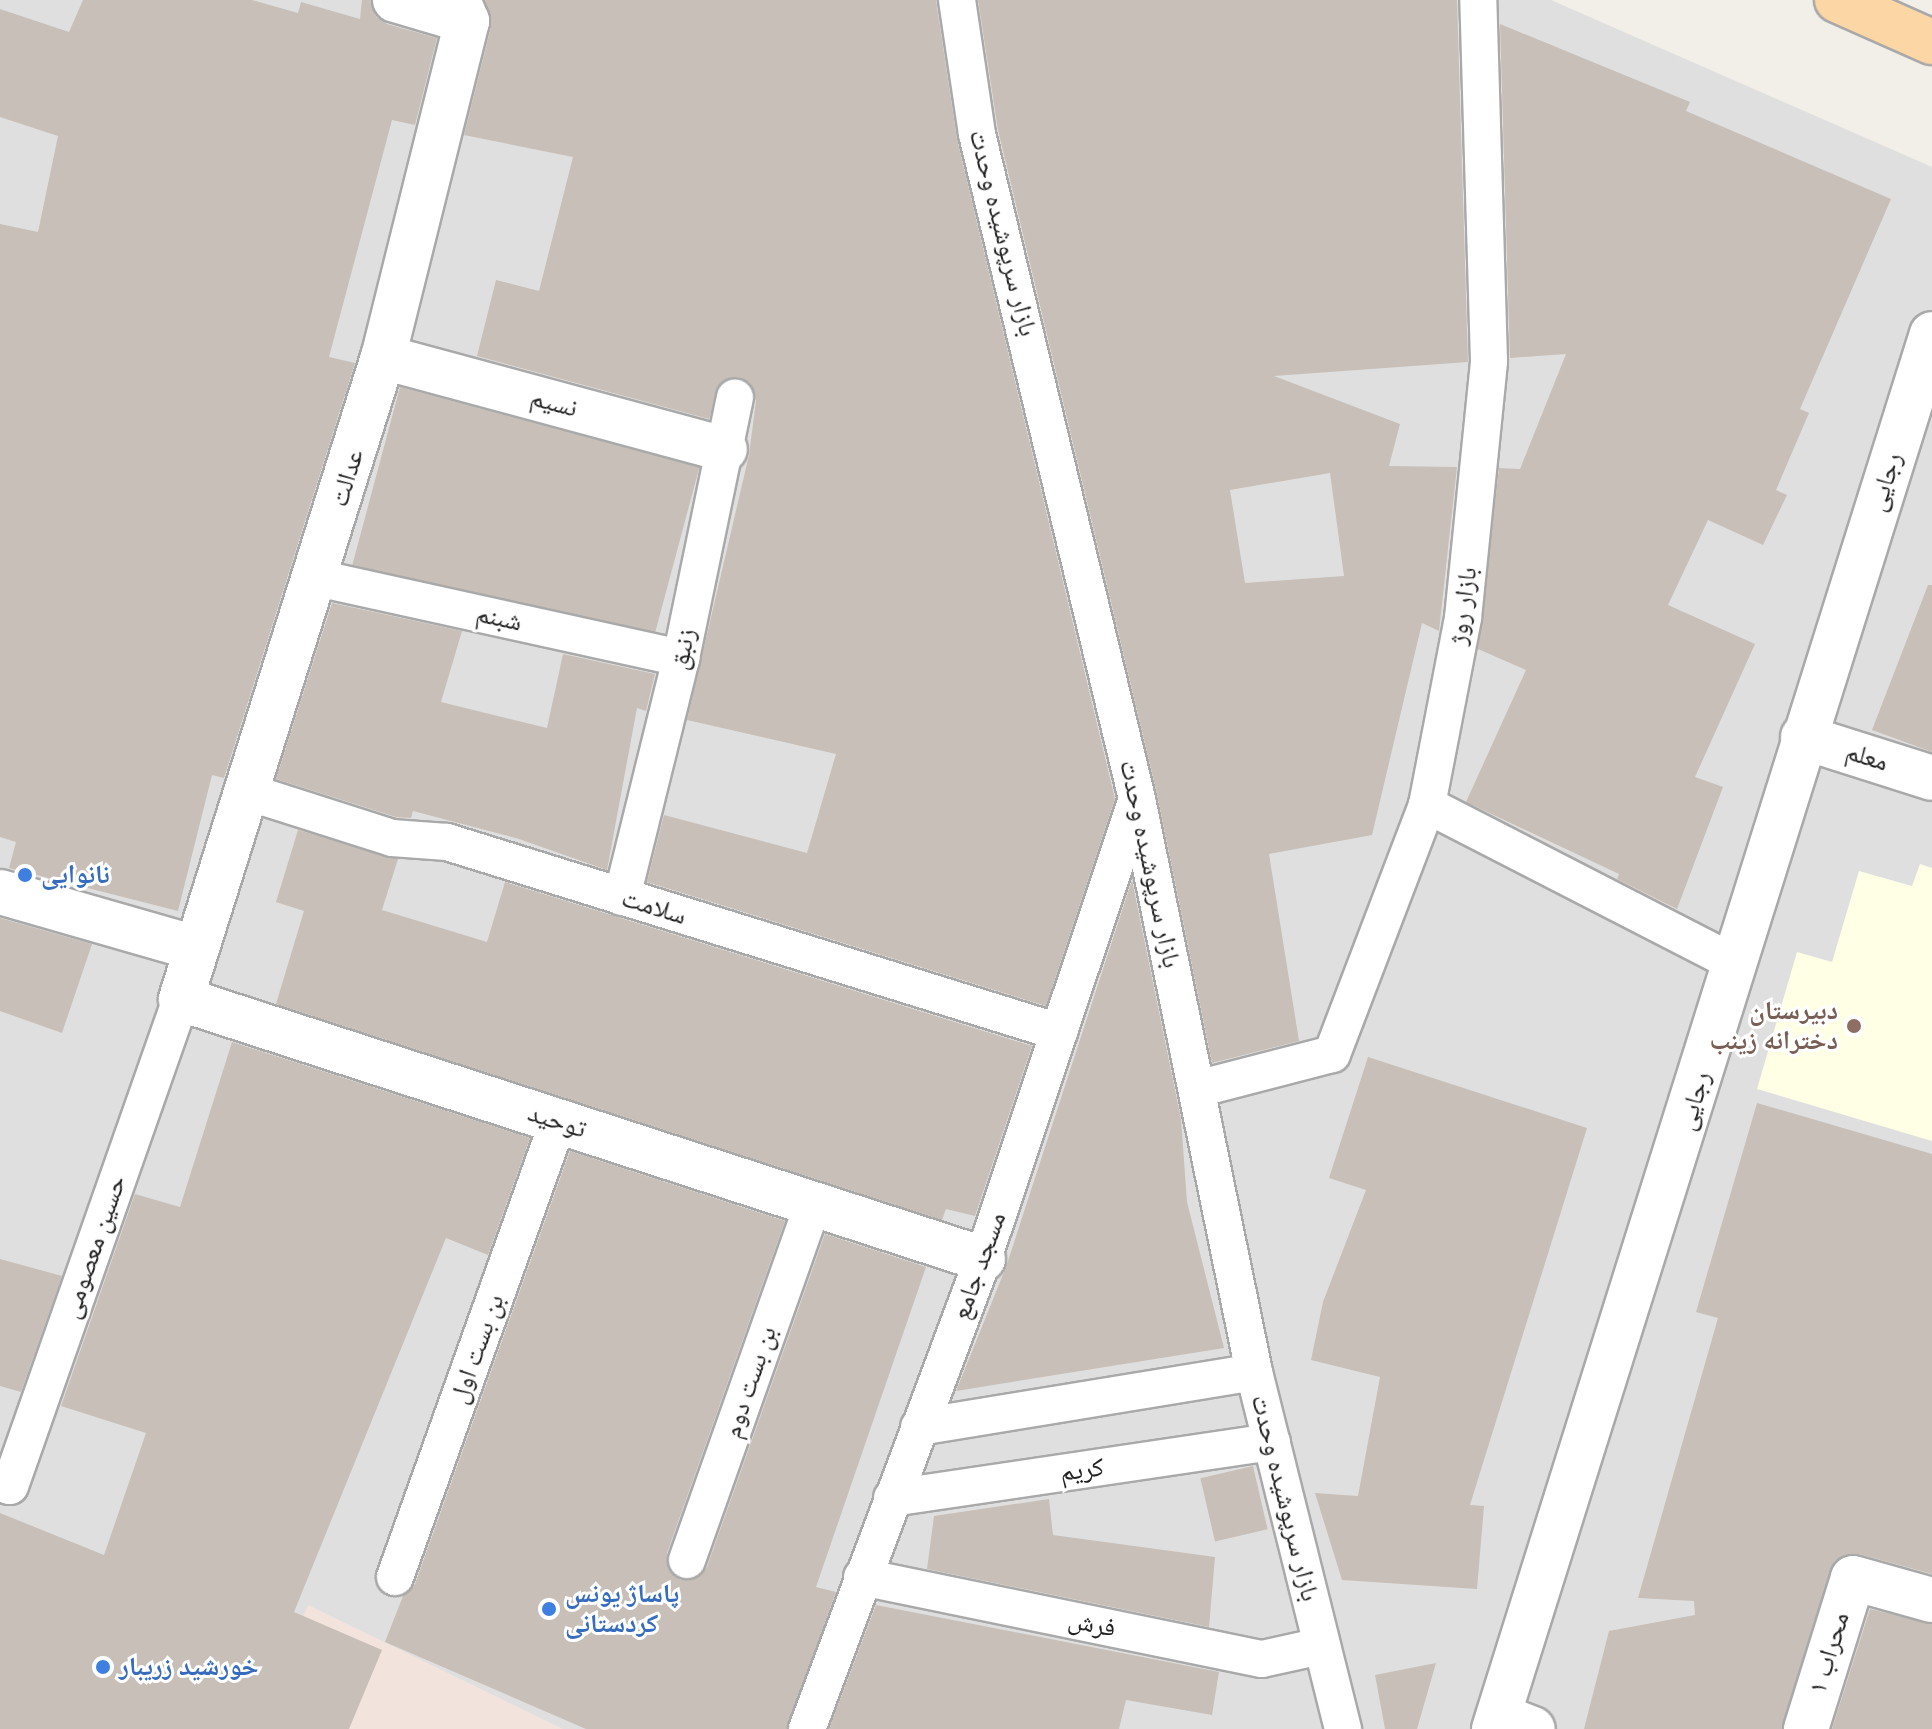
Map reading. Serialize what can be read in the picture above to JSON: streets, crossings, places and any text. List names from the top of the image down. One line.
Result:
{"streets":{"street":["بازار سرپوشیده وحدت","نسیم","عدالت","رجایی","بازار روژ","شبنم","زنبق","معلم","سلامت","توحید","حسین معصومی","مسجد جامع","بن بست اول","بن بست دوم","کریم","فرش","محراب ۱"]},"crossings":[["بازار سرپوشیده وحدت","بازار روژ"],["بازار سرپوشیده وحدت","مسجد جامع"],["بازار سرپوشیده وحدت","کریم"],["بازار سرپوشیده وحدت","فرش"],["نسیم","عدالت"],["نسیم","زنبق"],["عدالت","شبنم"],["عدالت","سلامت"],["رجایی","معلم"],["شبنم","زنبق"],["زنبق","سلامت"],["سلامت","مسجد جامع"],["توحید","حسین معصومی"],["توحید","مسجد جامع"],["توحید","بن بست اول"],["توحید","بن بست دوم"],["مسجد جامع","کریم"],["مسجد جامع","فرش"]],"places":["نانوایی","دبیرستان دخترانه زینب","پاساژ یونس کردستانی","خورشید زریبار"]}
